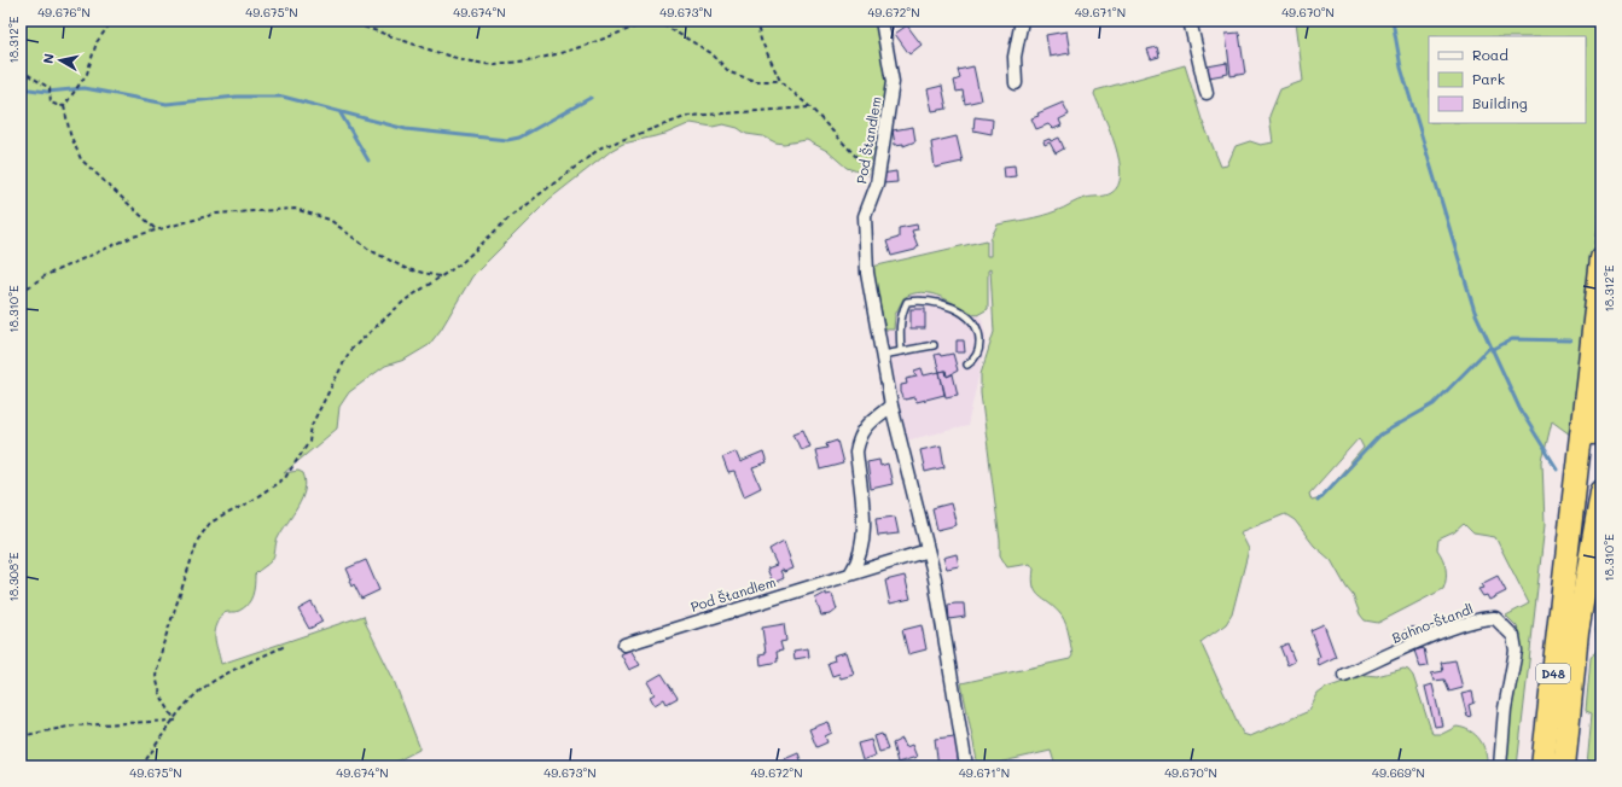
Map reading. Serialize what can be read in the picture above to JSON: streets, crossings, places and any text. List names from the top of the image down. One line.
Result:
{"streets":{"highway":["D48"],"street":["Pod Štandlem","Bahno-Štandl"]},"legend":["Road","Park","Building"],"north":"left","coordinates":["49.676°N","49.675°N","49.674°N","49.673°N","49.672°N","49.671°N","49.670°N","18.312°E","18.310°E","18.308°E","49.669°N"]}
